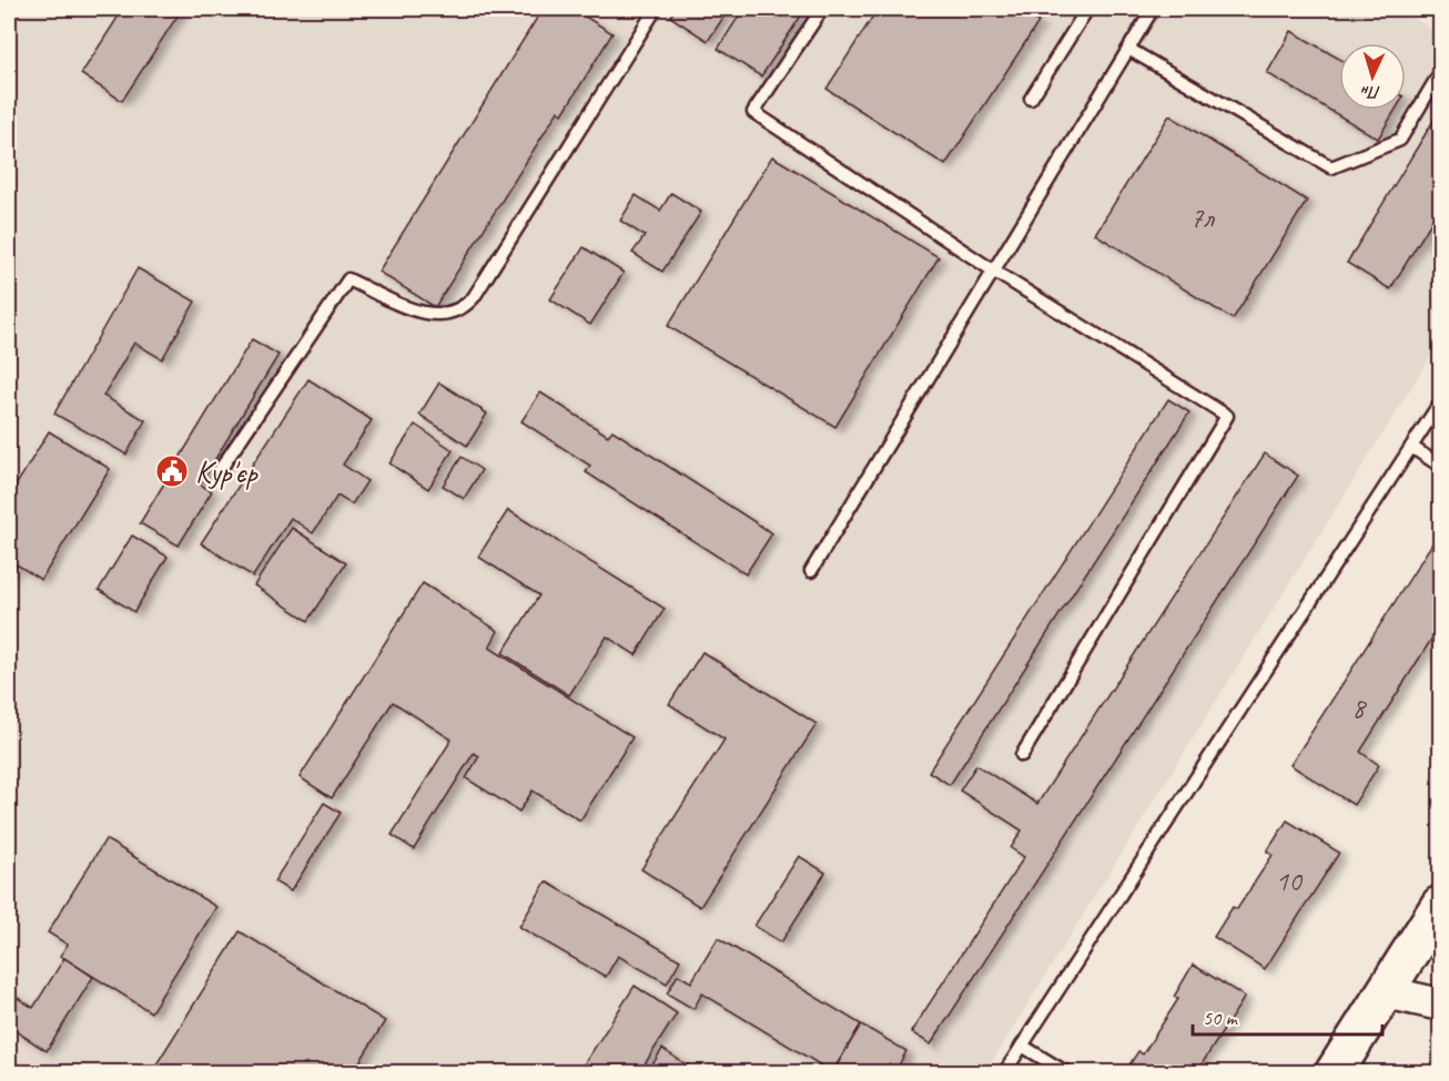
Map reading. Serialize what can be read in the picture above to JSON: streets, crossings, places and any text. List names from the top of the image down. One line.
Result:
{"places":{"public building":["Кур'єр"]},"house_numbers":["7л","8","10"],"scale_bar":"50 m","north":"bottom"}
